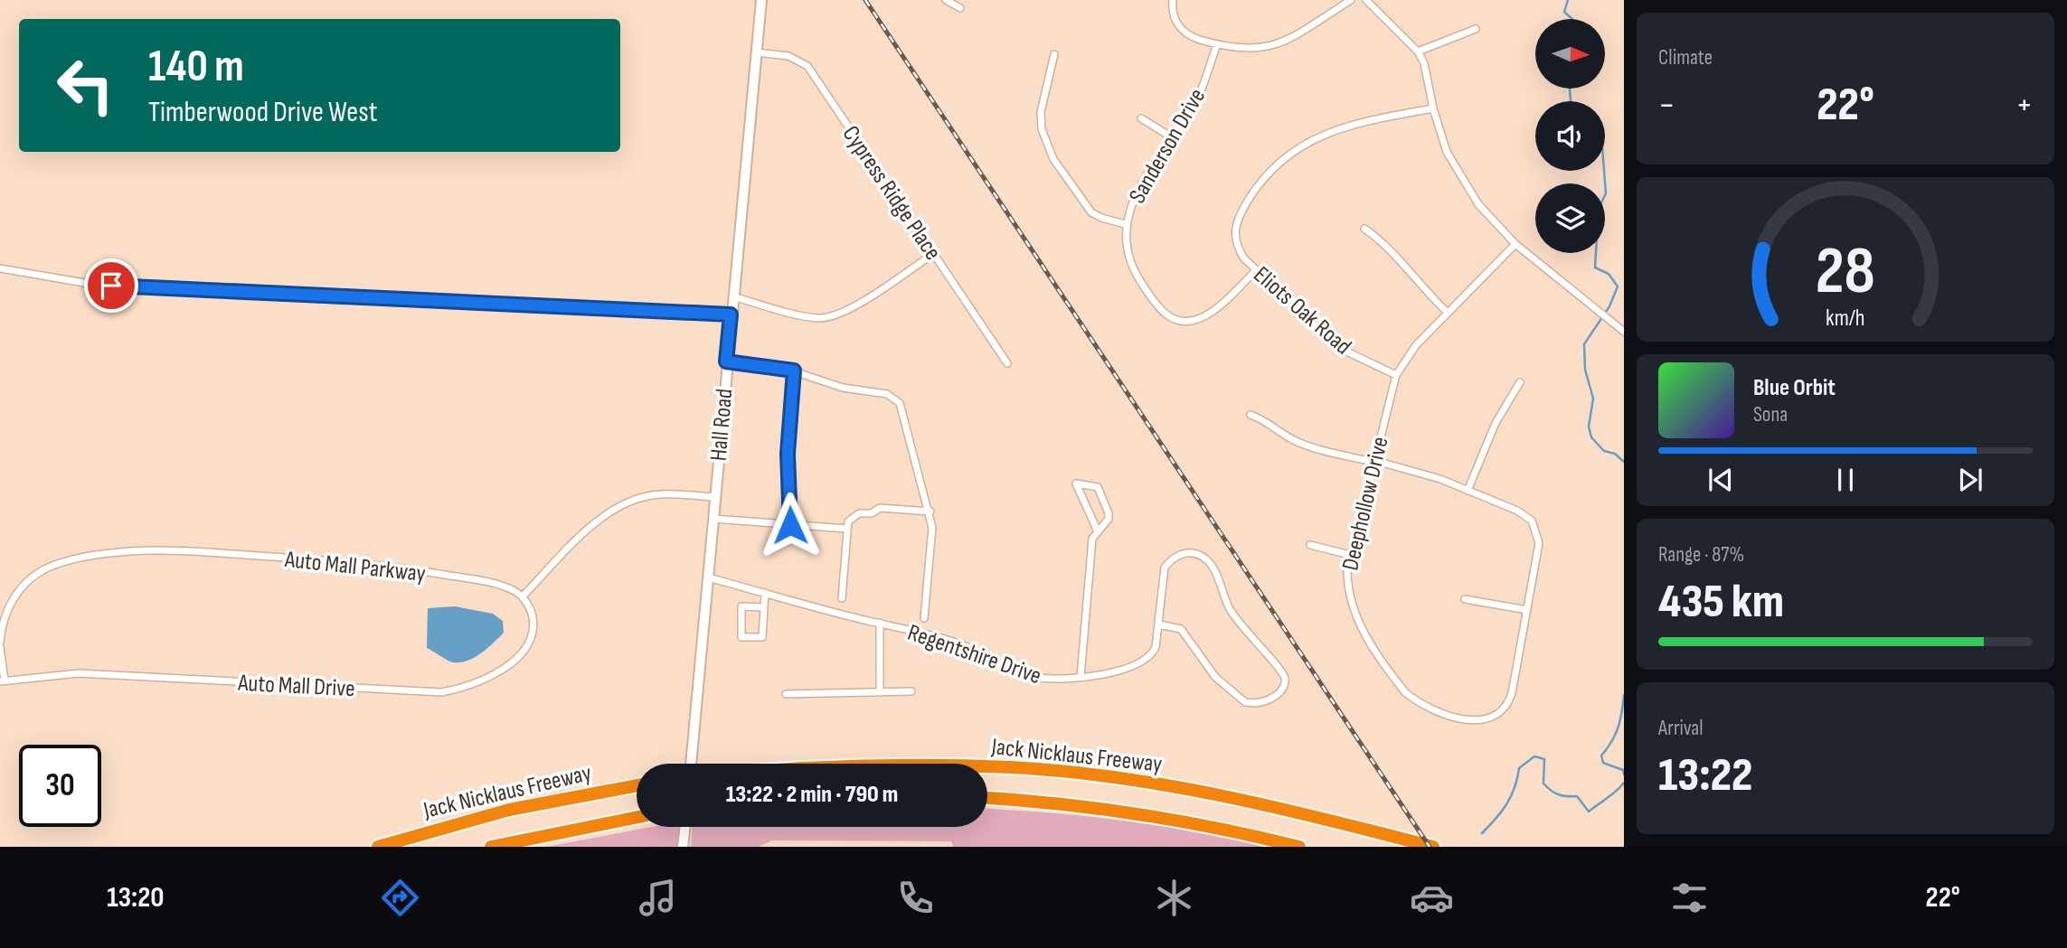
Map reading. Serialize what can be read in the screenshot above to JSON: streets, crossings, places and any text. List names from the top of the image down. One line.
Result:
{"streets":{"highway":["Jack Nicklaus Freeway"],"main road":["Hall Road"],"street":["Sanderson Drive","Cypress Ridge Place","Eliots Oak Road","Deephollow Drive","Auto Mall Parkway","Regentshire Drive","Auto Mall Drive"]},"crossings":[["Sanderson Drive","Eliots Oak Road"],["Cypress Ridge Place","Hall Road"],["Eliots Oak Road","Deephollow Drive"],["Hall Road","Regentshire Drive"],["Auto Mall Parkway","Auto Mall Drive"]],"north":"right","page":{"tile":["Climate",["Range · 87%","435 km"],["Arrival","13:22"]],"turn":["140 m","Timberwood Drive West"],"heat":["−","22°","+"],"song":["Blue Orbit","Sona"],"limit":"30","trip":"13:22 · 2 min · 790 m","tabs":["13:20","22°"],"gauge":["28","km/h"]}}
